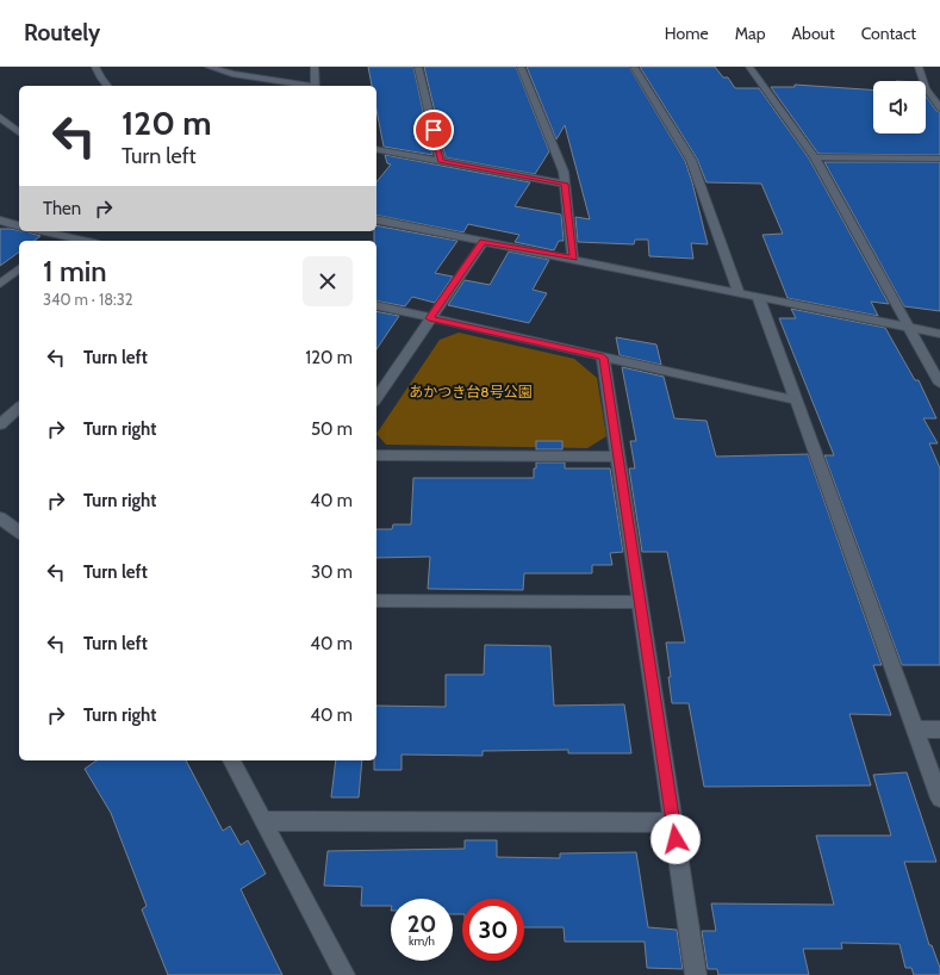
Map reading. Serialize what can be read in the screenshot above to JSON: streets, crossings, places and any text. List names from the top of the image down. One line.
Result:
{"parks":["あかつき台8号公園"],"page":{"header":"Routely","nav":["Home","Map","About","Contact"],"turn":["120 m","Turn left"],"then":"Then","heading":["1 min","340 m · 18:32"],"list":[{"name":"Turn left","value":"120 m"},{"name":"Turn right","value":"50 m"},{"name":"Turn right","value":"40 m"},{"name":"Turn left","value":"30 m"},{"name":"Turn left","value":"40 m"},{"name":"Turn right","value":"40 m"}],"speed":"20 km/h","limit":"30"}}
